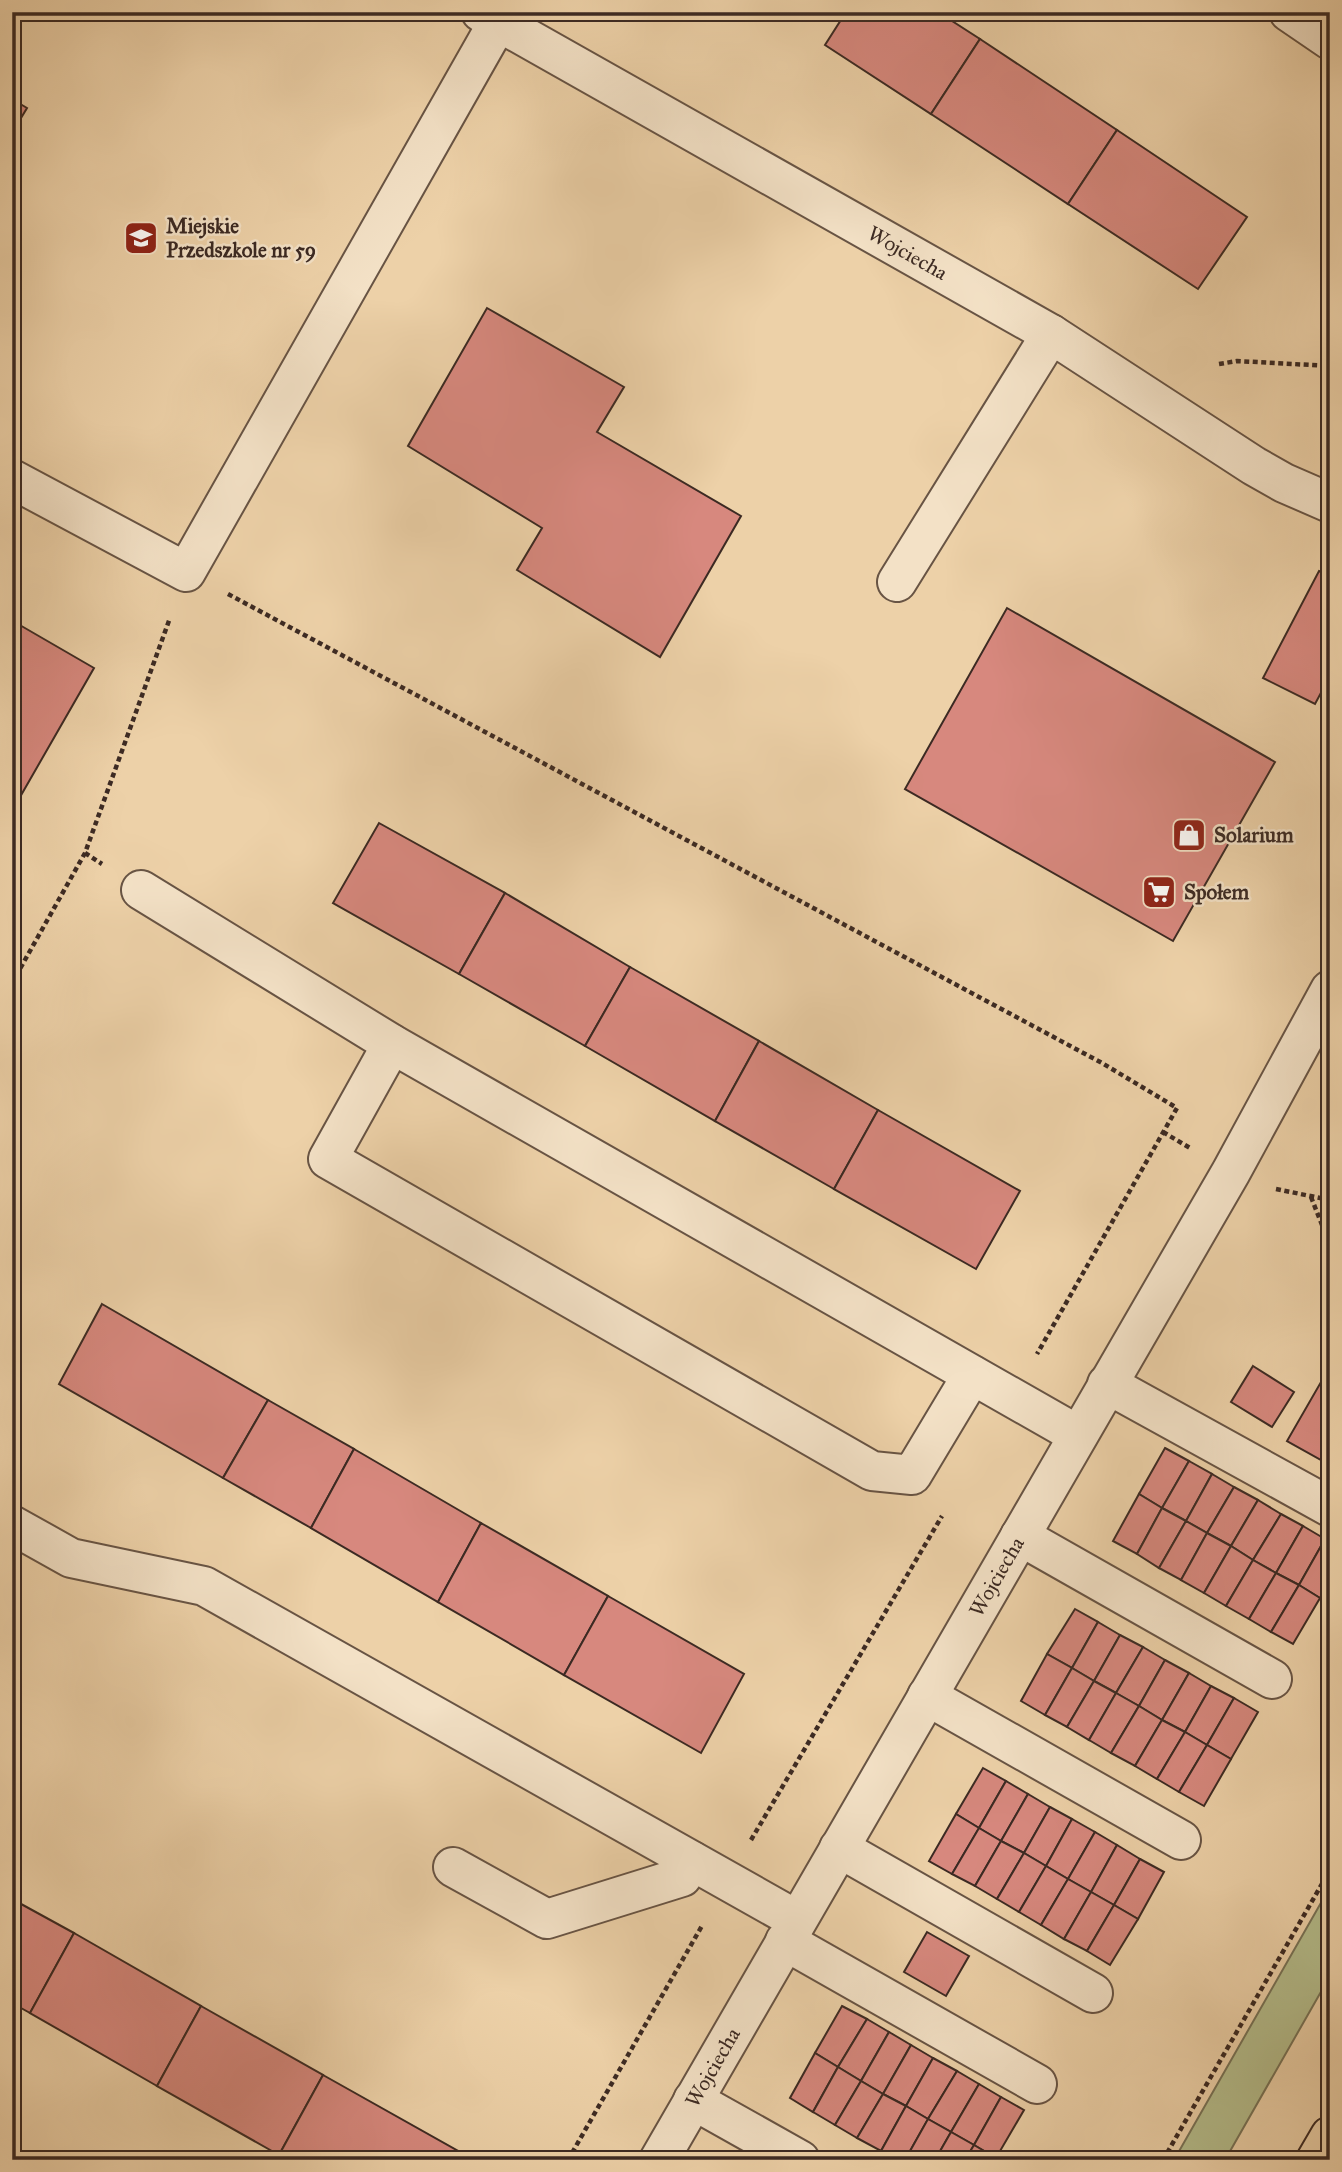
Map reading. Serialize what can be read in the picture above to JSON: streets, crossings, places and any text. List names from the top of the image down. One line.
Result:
{"streets":{"street":["Wojciecha"]},"places":{"school or university":["Miejskie Przedszkole nr 59"],"shop":["Solarium"],"supermarket":["Społem"]}}
